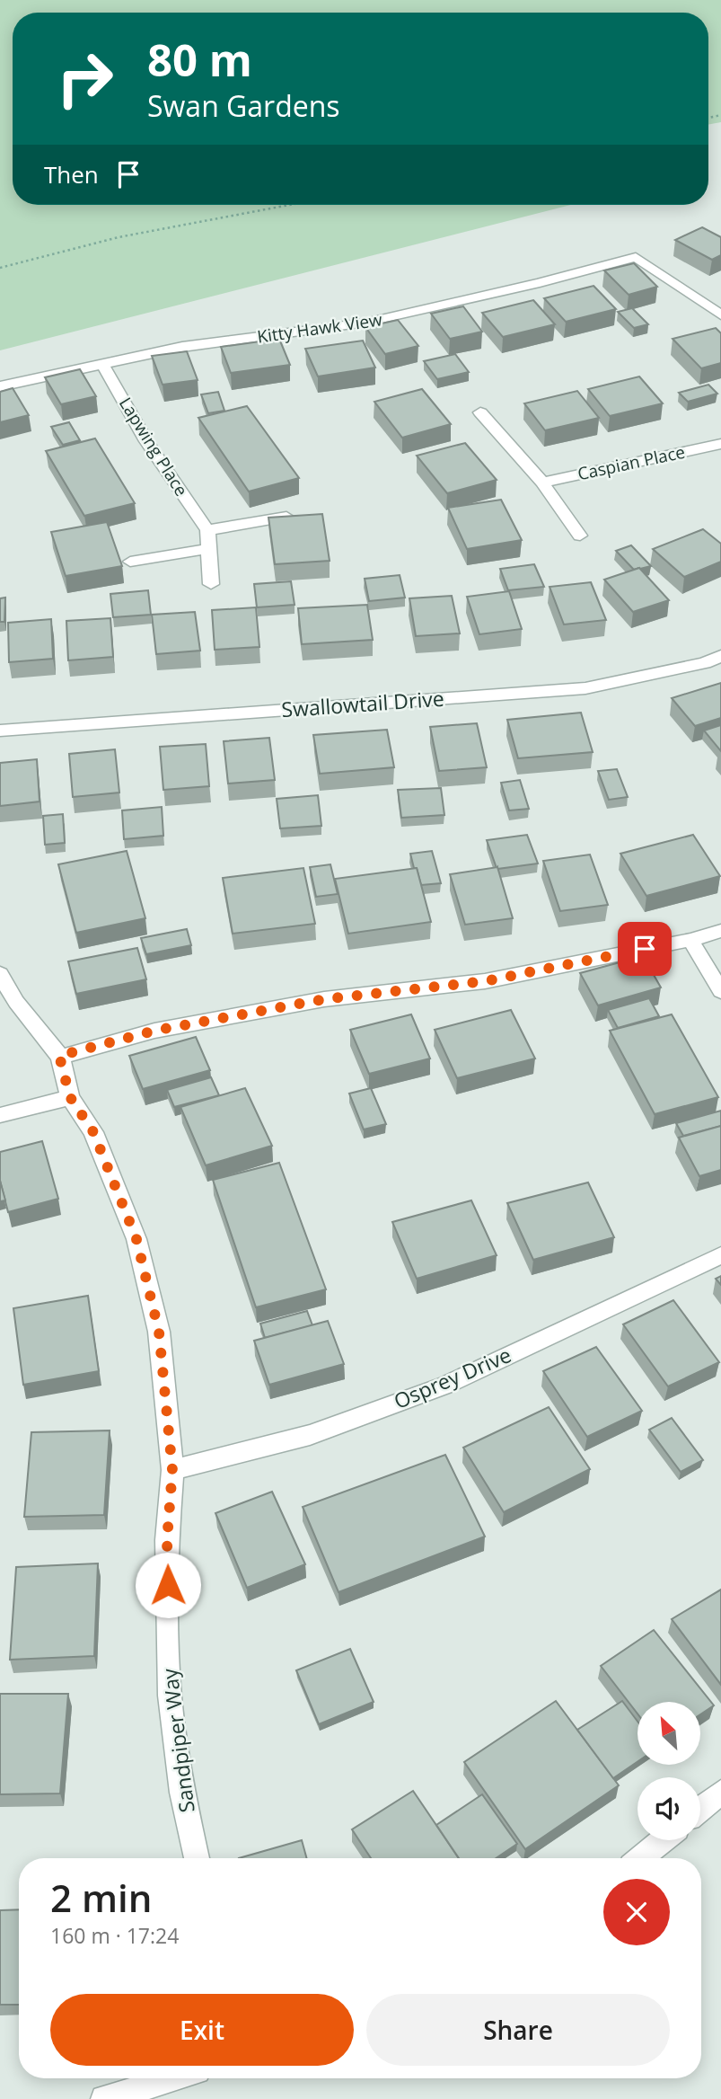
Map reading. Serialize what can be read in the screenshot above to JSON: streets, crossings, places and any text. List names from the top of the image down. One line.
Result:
{"streets":{"street":["Kitty Hawk View","Lapwing Place","Caspian Place","Swallowtail Drive","Osprey Drive","Sandpiper Way"]},"crossings":[["Kitty Hawk View","Lapwing Place"],["Osprey Drive","Sandpiper Way"]],"north":"top left","page":{"turn":["80 m","Swan Gardens"],"then":"Then","heading":["2 min","160 m · 17:24"],"buttons":["Exit","Share"]}}
